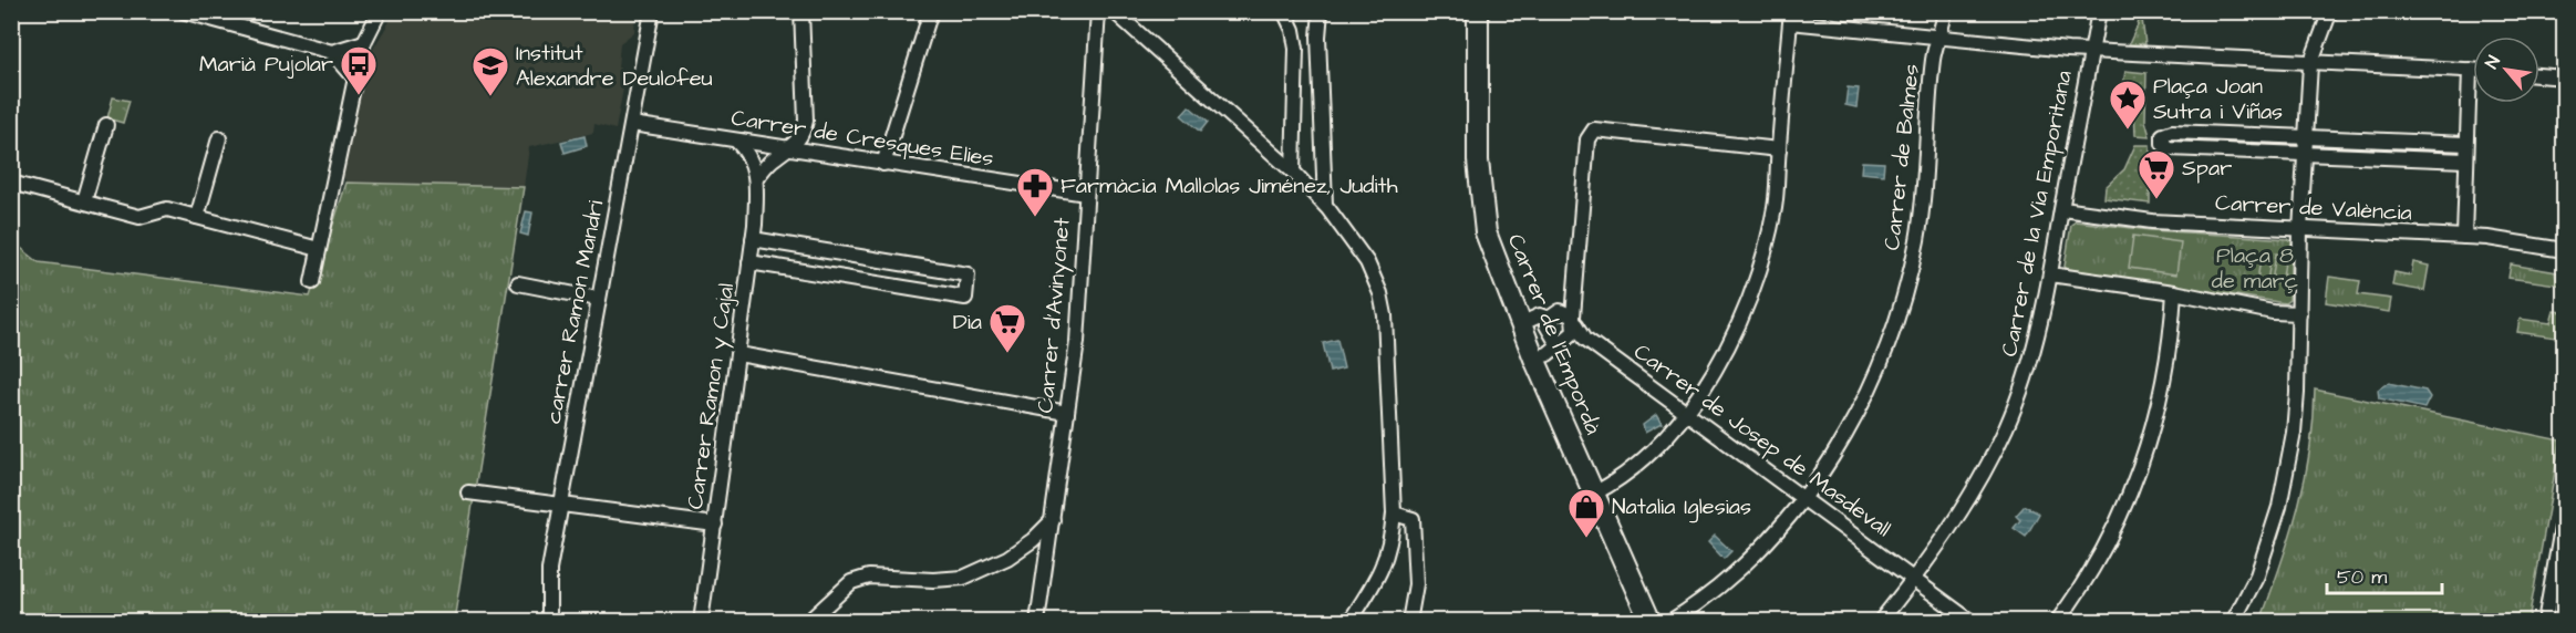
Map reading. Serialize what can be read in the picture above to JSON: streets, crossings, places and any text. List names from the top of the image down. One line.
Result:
{"streets":{"main road":["Carrer de l'Empordà"],"street":["Carrer de Cresques Elies","Carrer de Balmes","Carrer de València","Carrer de la Via Emporitana","carrer Ramon Mandri","Carrer d'Avinyonet","Carrer Ramon y Cajal","Carrer de Josep de Masdevall"]},"crossings":[["Carrer de Cresques Elies","carrer Ramon Mandri"],["Carrer de Cresques Elies","Carrer d'Avinyonet"],["Carrer de Cresques Elies","Carrer Ramon y Cajal"],["Carrer de Balmes","Carrer de Josep de Masdevall"],["Carrer de València","Carrer de la Via Emporitana"],["Carrer de la Via Emporitana","Carrer de Josep de Masdevall"]],"parks":["Plaça 8 de març"],"places":{"bus stop":["Marià Pujolar"],"school or university":["Institut Alexandre Deulofeu"],"place":["Plaça Joan Sutra i Viñas"],"supermarket":["Spar","Dia"],"pharmacy":["Farmàcia Mallolas Jiménez, Judith"],"shop":["Natalia Iglesias"]},"scale_bar":"50 m","north":"top left"}
